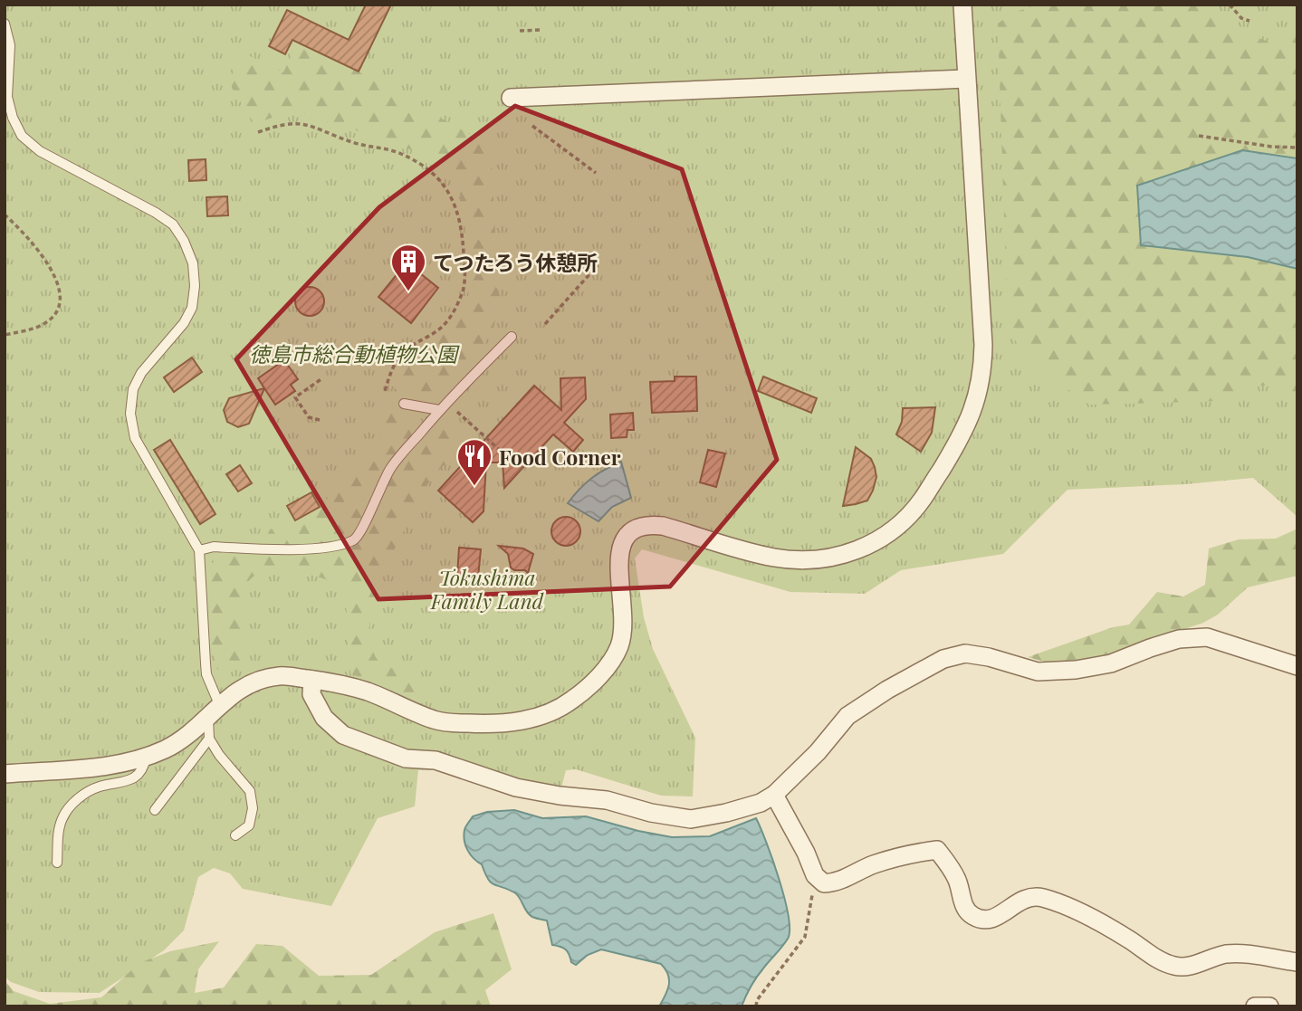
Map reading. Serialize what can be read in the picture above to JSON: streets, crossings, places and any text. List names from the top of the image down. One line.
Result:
{"parks":["徳島市総合動植物公園","Tokushima Family Land"],"places":{"building":["てつたろう休憩所"],"restaurant":["Food Corner"]}}
